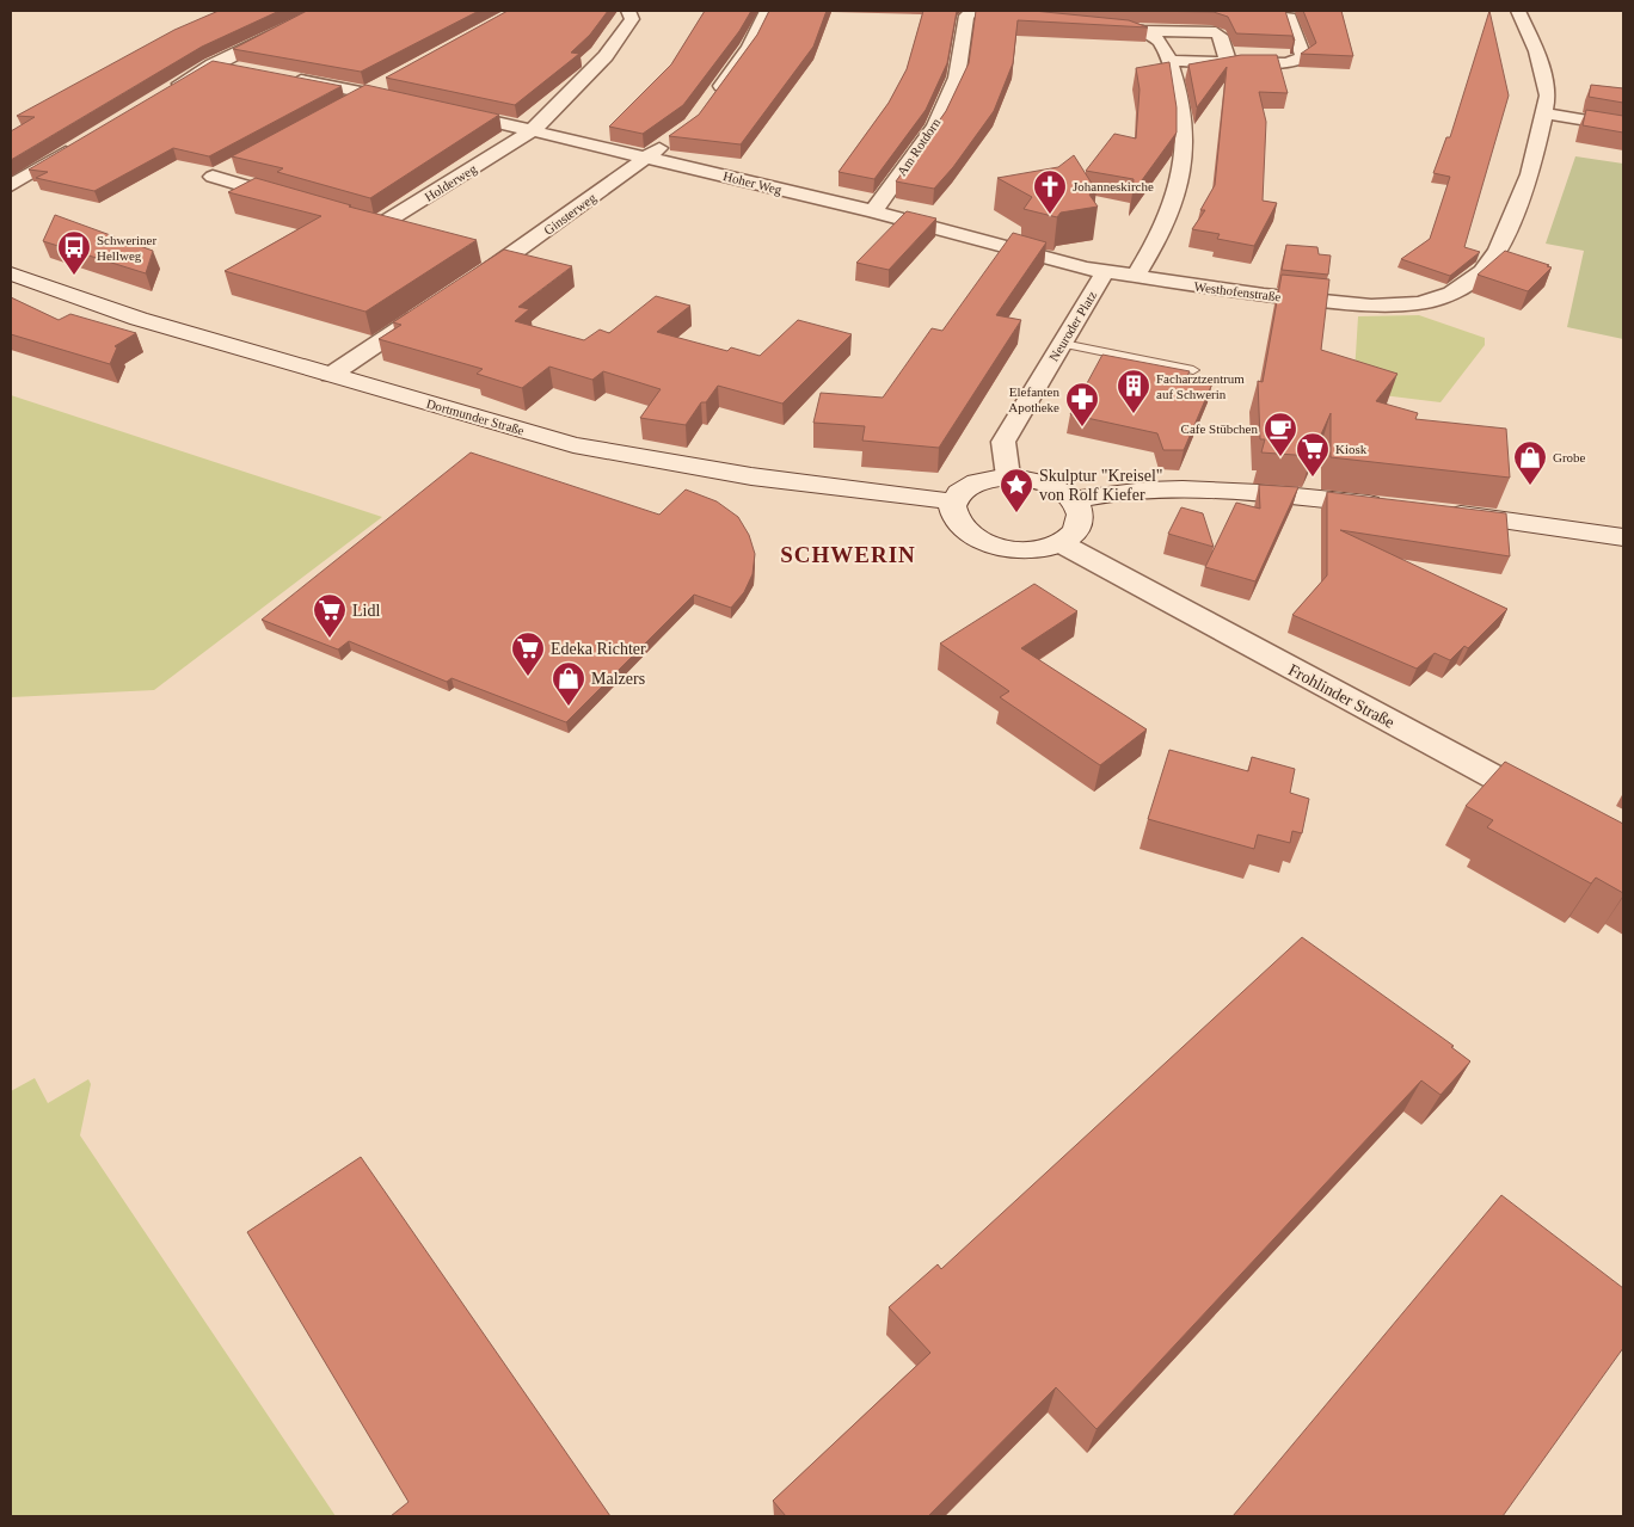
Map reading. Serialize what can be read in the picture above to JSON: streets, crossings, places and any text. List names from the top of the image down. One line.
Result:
{"streets":{"main road":["Dortmunder Straße"],"street":["Am Rotdorn","Holderweg","Hoher Weg","Ginsterweg","Westhofenstraße","Neuroder Platz","Frohlinder Straße"]},"crossings":[["Am Rotdorn","Hoher Weg"],["Holderweg","Hoher Weg"],["Hoher Weg","Ginsterweg"],["Hoher Weg","Westhofenstraße"],["Hoher Weg","Neuroder Platz"],["Neuroder Platz","Dortmunder Straße"],["Neuroder Platz","Frohlinder Straße"],["Dortmunder Straße","Frohlinder Straße"]],"districts":["SCHWERIN"],"places":{"church":["Johanneskirche"],"bus stop":["Schweriner Hellweg"],"building":["Facharztzentrum auf Schwerin"],"pharmacy":["Elefanten Apotheke"],"cafe":["Cafe Stübchen"],"supermarket":["Kiosk","Lidl","Edeka Richter"],"shop":["Grobe","Malzers"],"place":["Skulptur \"Kreisel\" von Rolf Kiefer"]}}
